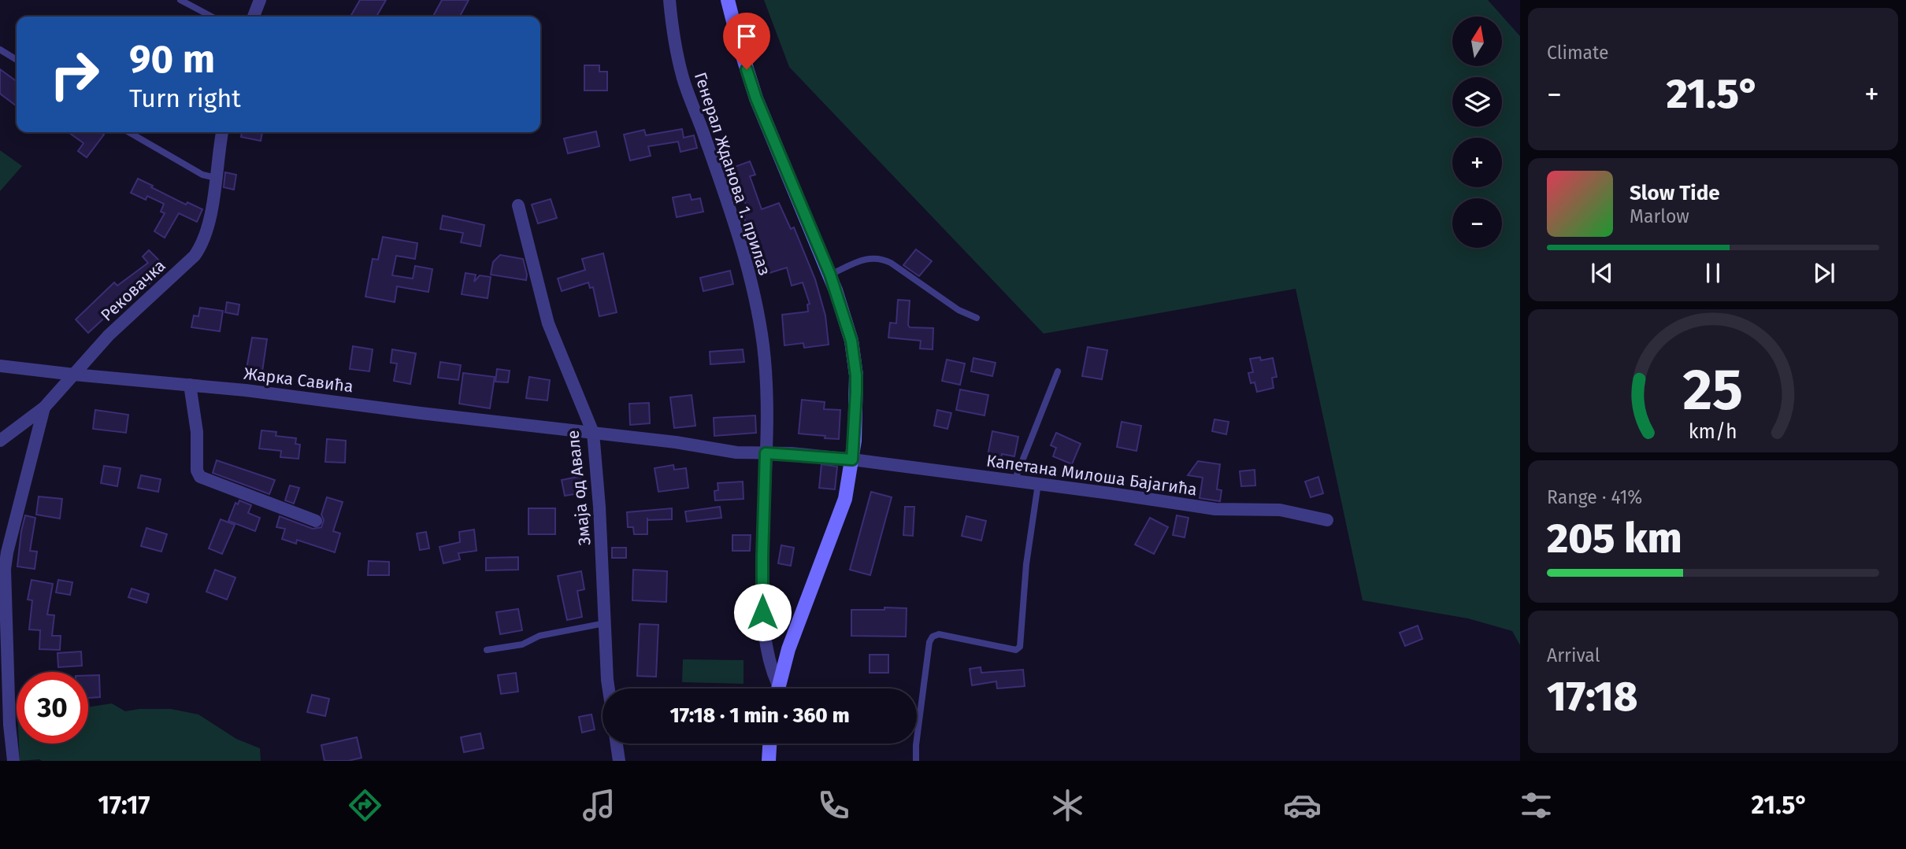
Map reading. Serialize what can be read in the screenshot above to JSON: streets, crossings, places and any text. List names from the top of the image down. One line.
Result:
{"streets":{"street":["Генерал Жданова 1. прилаз","Рековачка","Жарка Савића","Капетана Милоша Бајагића","Змаја од Авале"]},"crossings":[["Генерал Жданова 1. прилаз","Жарка Савића"],["Генерал Жданова 1. прилаз","Капетана Милоша Бајагића"],["Рековачка","Жарка Савића"],["Жарка Савића","Капетана Милоша Бајагића"],["Жарка Савића","Змаја од Авале"]],"north":"top","page":{"tile":["Climate",["Range · 41%","205 km"],["Arrival","17:18"]],"map_buttons":["+","−"],"turn":["90 m","Turn right"],"heat":["−","21.5°","+"],"song":["Slow Tide","Marlow"],"limit":"30","trip":"17:18 · 1 min · 360 m","tabs":["17:17","21.5°"],"gauge":["25","km/h"]}}
